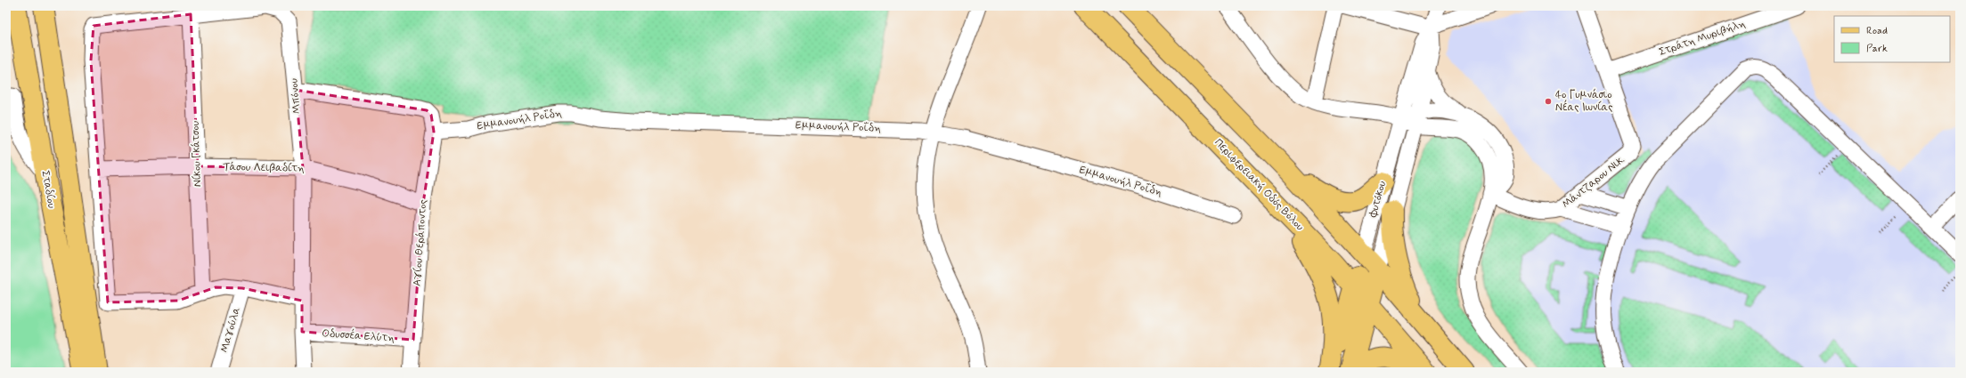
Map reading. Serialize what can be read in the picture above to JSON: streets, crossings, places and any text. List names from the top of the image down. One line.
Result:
{"streets":{"main road":["Περιφερειακή Οδός Βόλου","Σταδίου","Φυτόκου"],"street":["Στράτη Μυριβήλη","Μπόνου","Εμμανουήλ Ροΐδη","Νίκου Γκάτσου","Τάσου Λειβαδίτη","Μάντζαρου Νικ.","Αγίου Θεράποντος","Μαγούλα","Οδυσσέα Ελύτη"]},"crossings":[["Στράτη Μυριβήλη","Μάντζαρου Νικ."],["Μπόνου","Νίκου Γκάτσου"],["Μπόνου","Τάσου Λειβαδίτη"],["Μπόνου","Αγίου Θεράποντος"],["Μπόνου","Οδυσσέα Ελύτη"],["Εμμανουήλ Ροΐδη","Αγίου Θεράποντος"],["Νίκου Γκάτσου","Τάσου Λειβαδίτη"],["Τάσου Λειβαδίτη","Αγίου Θεράποντος"],["Περιφερειακή Οδός Βόλου","Φυτόκου"],["Αγίου Θεράποντος","Οδυσσέα Ελύτη"]],"places":["4ο Γυμνάσιο Νέας Ιωνίας"],"legend":["Road","Park"]}
